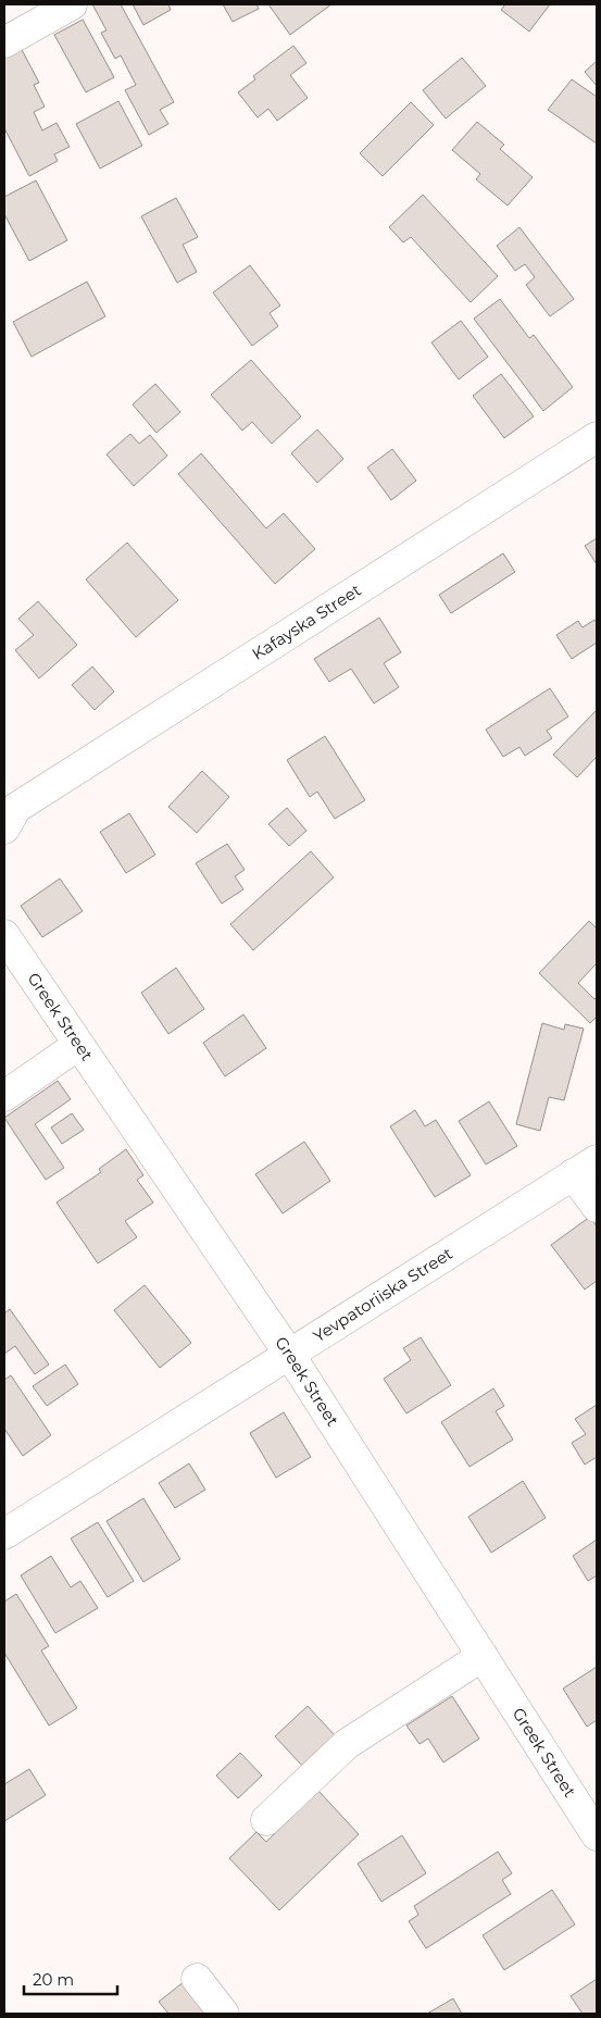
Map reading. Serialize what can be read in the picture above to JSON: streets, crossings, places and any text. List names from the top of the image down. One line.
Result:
{"streets":{"street":["Kafayska Street","Greek Street","Yevpatoriiska Street"]},"crossings":[["Greek Street","Yevpatoriiska Street"]],"scale_bar":"20 m"}
